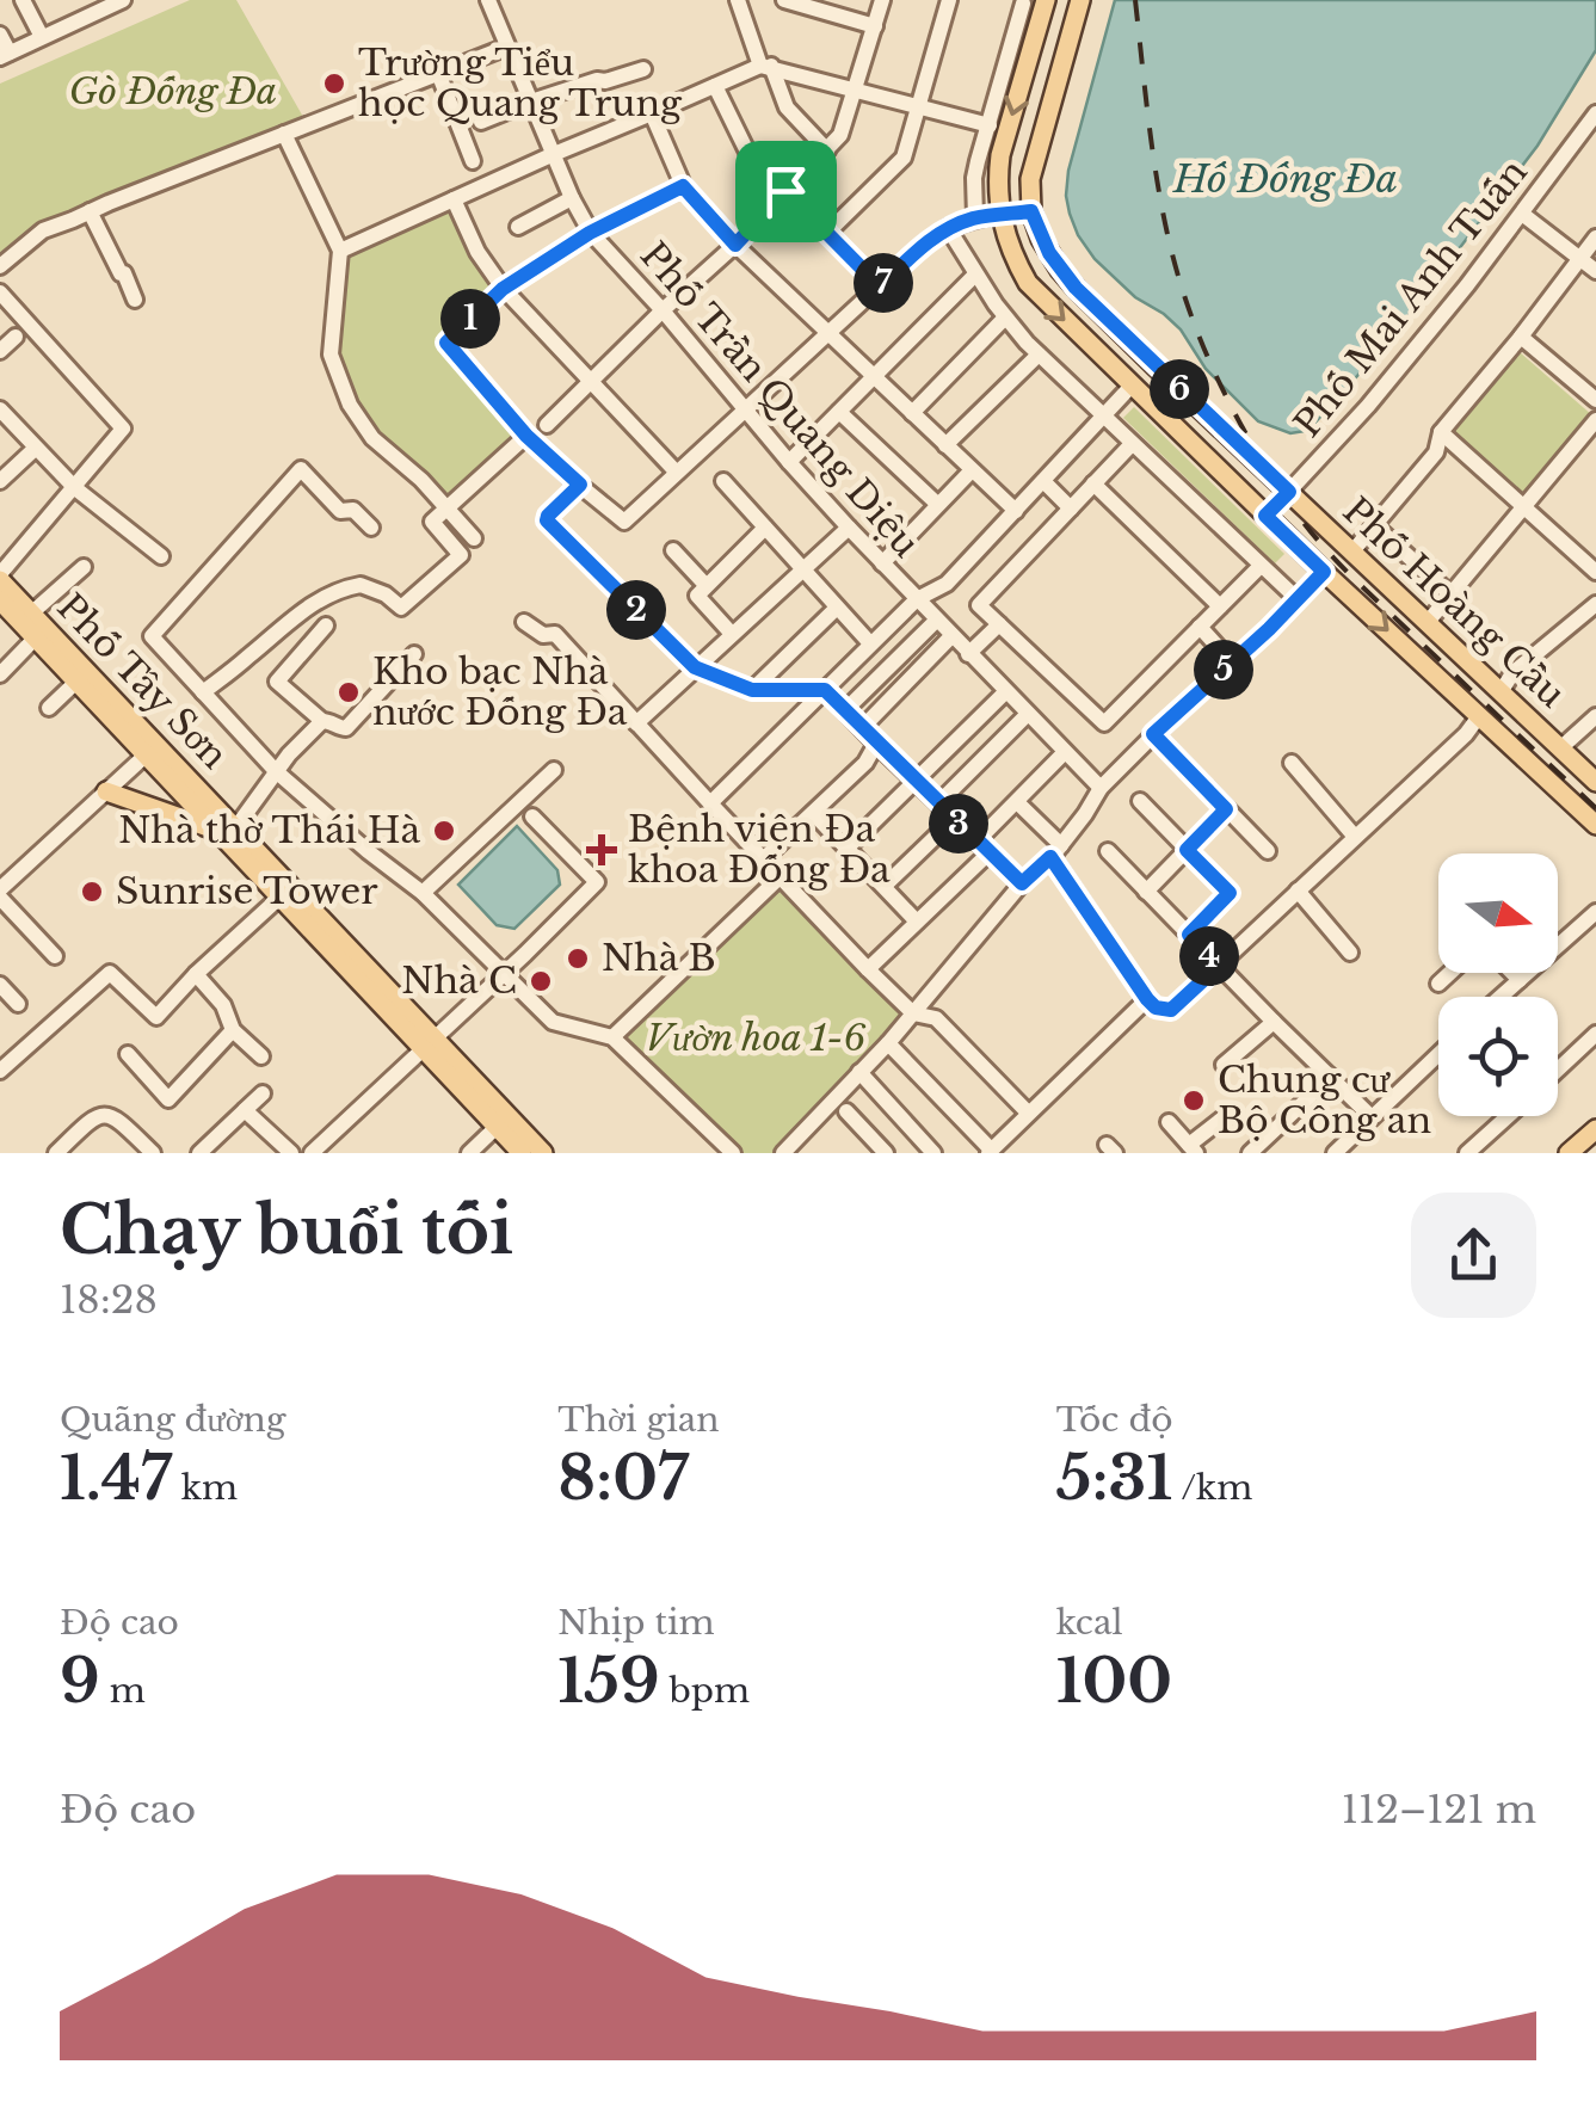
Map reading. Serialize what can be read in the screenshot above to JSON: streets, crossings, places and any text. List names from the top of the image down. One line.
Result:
{"streets":{"main road":["Phố Hoàng Cầu","Phố Tây Sơn"],"street":["Phố Mai Anh Tuấn","Phố Trần Quang Diệu"]},"crossings":[["Phố Mai Anh Tuấn","Phố Hoàng Cầu"]],"water":["Hố Đống Đa"],"parks":["Gò Đống Đa","Vườn hoa 1-6"],"places":{"other":["Trường Tiểu học Quang Trung","Kho bạc Nhà nước Đống Đa","Nhà thờ Thái Hà","Sunrise Tower","Nhà B","Nhà C","Chung cư Bộ Công an"],"health":["Bệnh viện Đa khoa Đống Đa"]},"north":"right","page":{"pins":["7","1","6","2","5","3","4"],"heading":["Chạy buổi tối","18:28"],"stats":[["Quãng đường","1.47 km"],["Thời gian","8:07"],["Tốc độ","5:31 /km"],["Độ cao","9 m"],["Nhịp tim","159 bpm"],["kcal","100"]],"chart":["Độ cao","112–121 m"]}}
